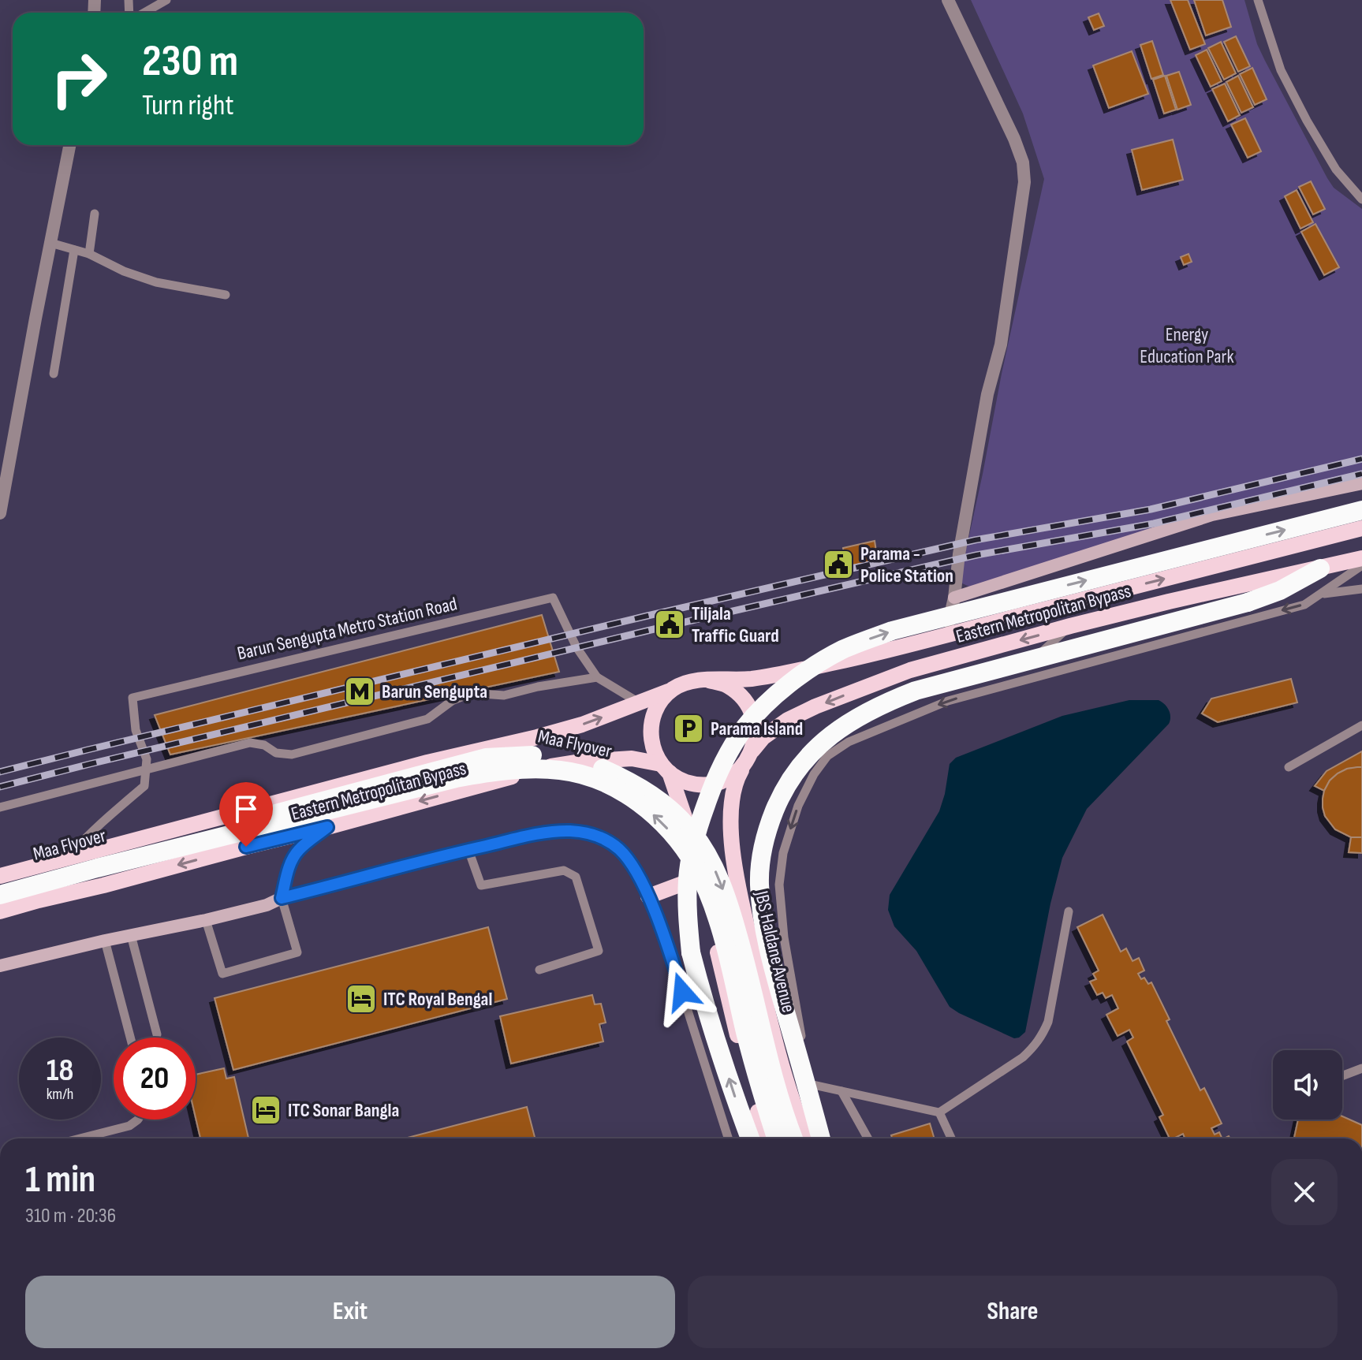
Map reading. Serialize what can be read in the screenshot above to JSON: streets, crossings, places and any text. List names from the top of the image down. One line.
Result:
{"streets":{"highway":["Maa Flyover"],"main road":["Eastern Metropolitan Bypass","JBS Haldane Avenue"],"lane":["Barun Sengupta Metro Station Road"]},"crossings":[["Eastern Metropolitan Bypass","JBS Haldane Avenue"]],"parks":["Energy Education Park"],"places":{"public building":["Parama - Police Station","Tiljala Traffic Guard"],"metro station":["Barun Sengupta"],"parking":["Parama Island"],"hotel":["ITC Royal Bengal","ITC Sonar Bangla"]},"page":{"turn":["230 m","Turn right"],"speed":"18 km/h","limit":"20","heading":["1 min","310 m · 20:36"],"buttons":["Exit","Share"]}}
